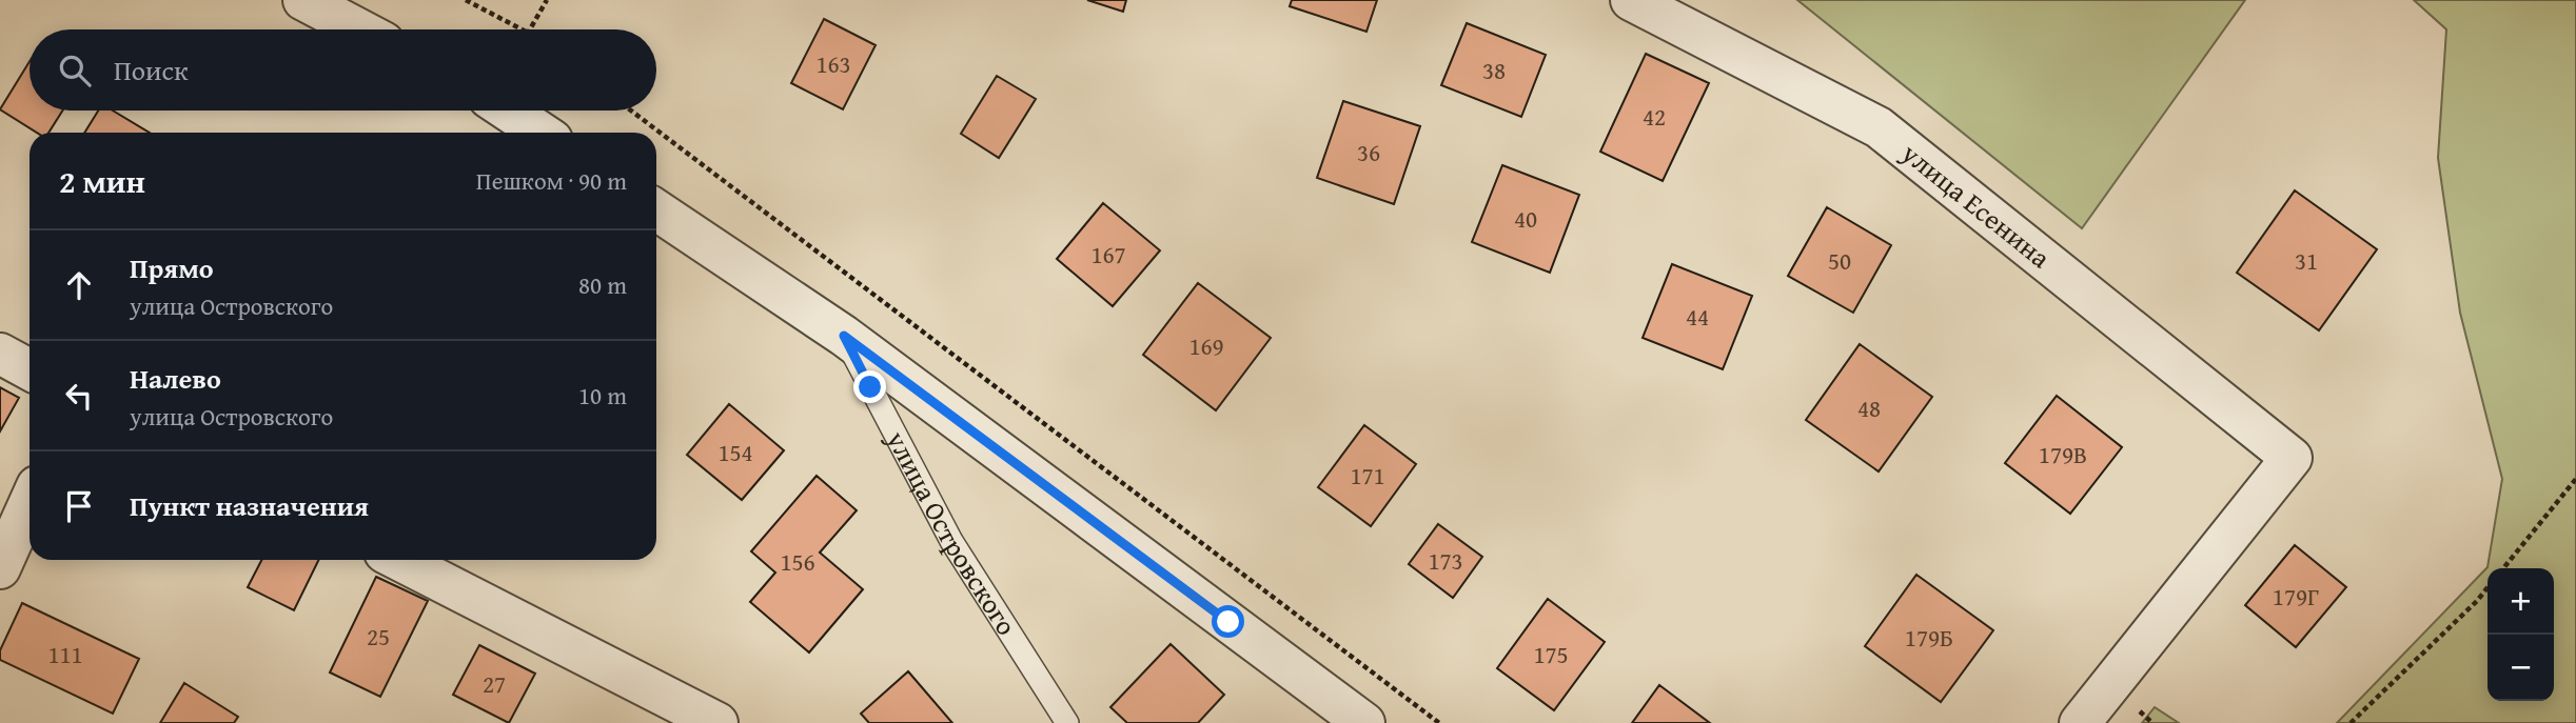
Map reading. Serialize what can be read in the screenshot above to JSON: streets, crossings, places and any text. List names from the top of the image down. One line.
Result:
{"streets":{"street":["улица Есенина","улица Островского"]},"house_numbers":["163","38","42","36","40","167","50","31","44","169","48","154","179В","171","173","156","179Г","25","179Б","111","175","27"],"page":{"search":"Поиск","heading":["2 мин","Пешком · 90 m"],"list":[["Прямо","улица Островского","80 m"],["Налево","улица Островского","10 m"],"Пункт назначения"],"map_buttons":["+","−"]}}
